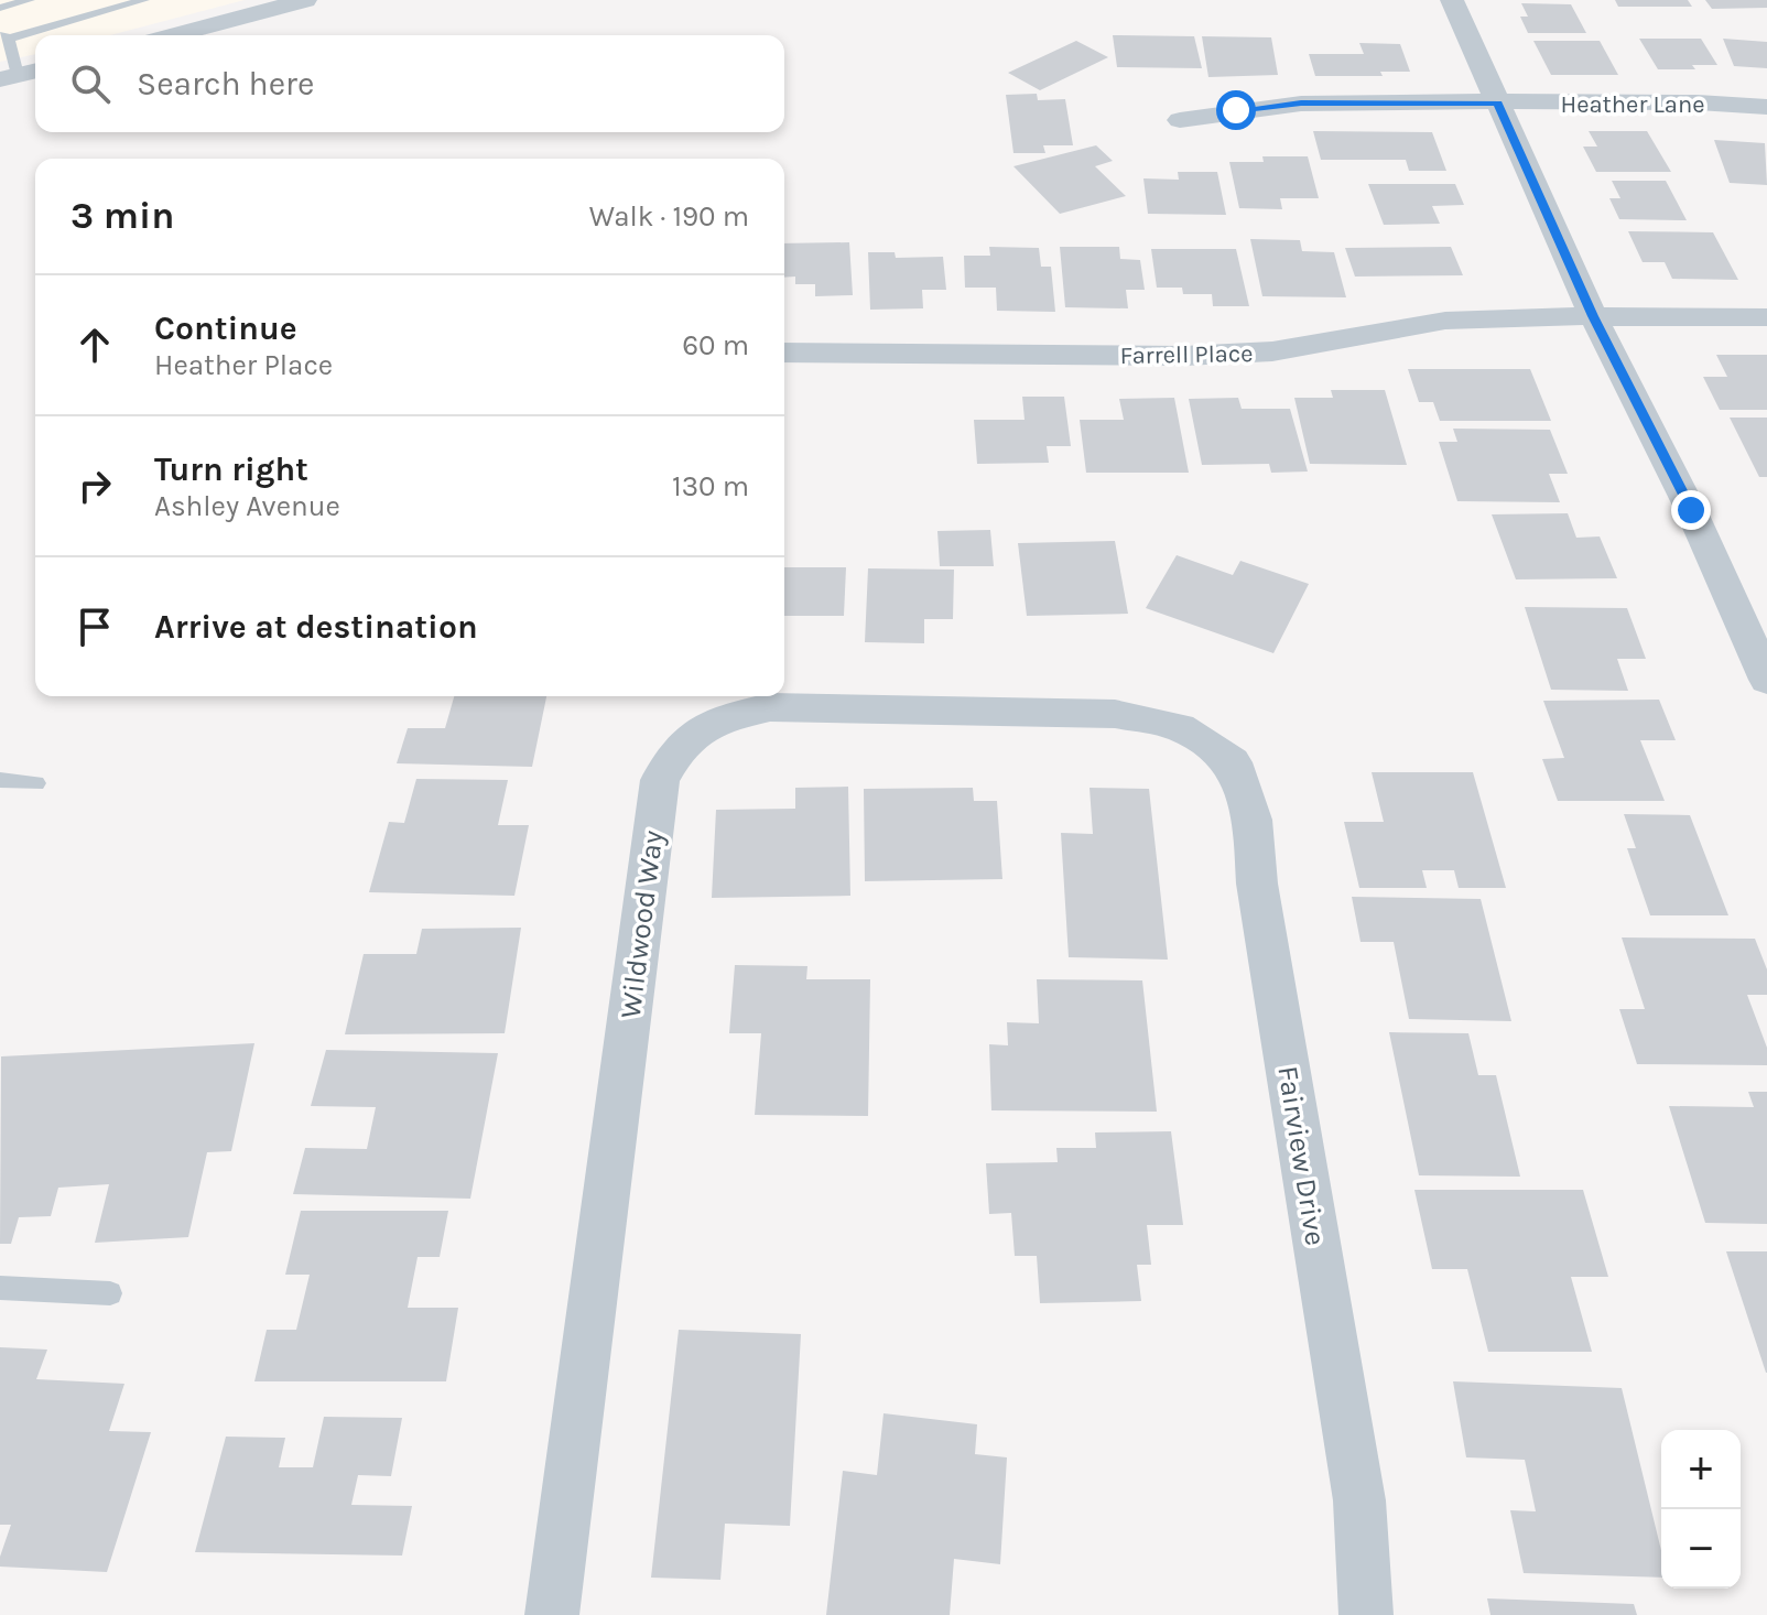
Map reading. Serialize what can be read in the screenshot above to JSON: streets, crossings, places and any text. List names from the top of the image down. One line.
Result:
{"streets":{"street":["Heather Lane","Farrell Place","Wildwood Way","Fairview Drive"]},"crossings":[["Wildwood Way","Fairview Drive"]],"page":{"search":"Search here","heading":["3 min","Walk · 190 m"],"list":[["Continue","Heather Place","60 m"],["Turn right","Ashley Avenue","130 m"],"Arrive at destination"],"map_buttons":["+","−"]}}
